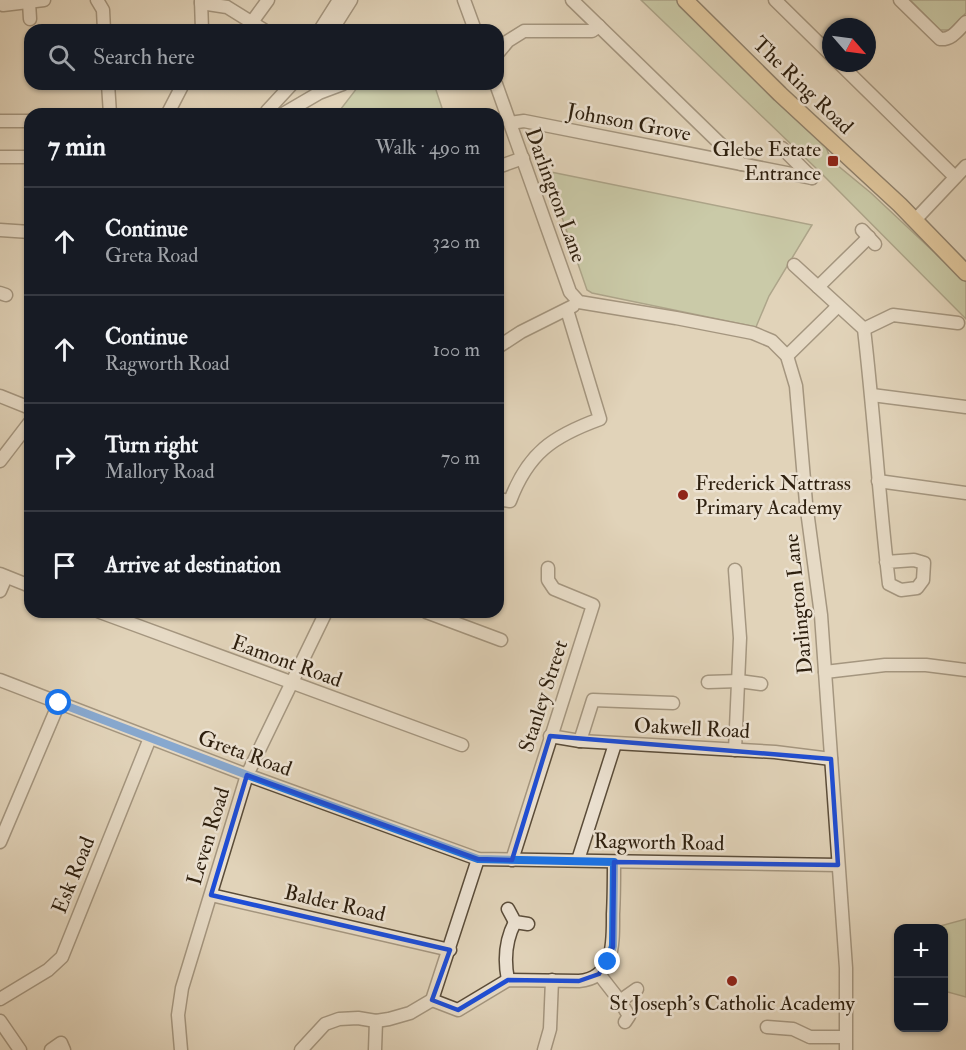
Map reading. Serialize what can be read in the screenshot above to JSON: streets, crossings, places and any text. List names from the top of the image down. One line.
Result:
{"streets":{"main road":["The Ring Road"],"street":["Johnson Grove","Darlington Lane","Eamont Road","Stanley Street","Oakwell Road","Greta Road","Leven Road","Ragworth Road","Esk Road","Balder Road"]},"crossings":[["Johnson Grove","Darlington Lane"],["Darlington Lane","Oakwell Road"],["Darlington Lane","Ragworth Road"],["Eamont Road","Leven Road"],["Stanley Street","Oakwell Road"],["Stanley Street","Ragworth Road"],["Greta Road","Leven Road"],["Greta Road","Ragworth Road"],["Greta Road","Esk Road"],["Leven Road","Balder Road"]],"places":{"transit":["Glebe Estate Entrance"],"other":["Frederick Nattrass Primary Academy","St Joseph's Catholic Academy"]},"north":"bottom right","page":{"search":"Search here","heading":["7 min","Walk · 490 m"],"list":[["Continue","Greta Road","320 m"],["Continue","Ragworth Road","100 m"],["Turn right","Mallory Road","70 m"],"Arrive at destination"],"map_buttons":["+","−"]}}
